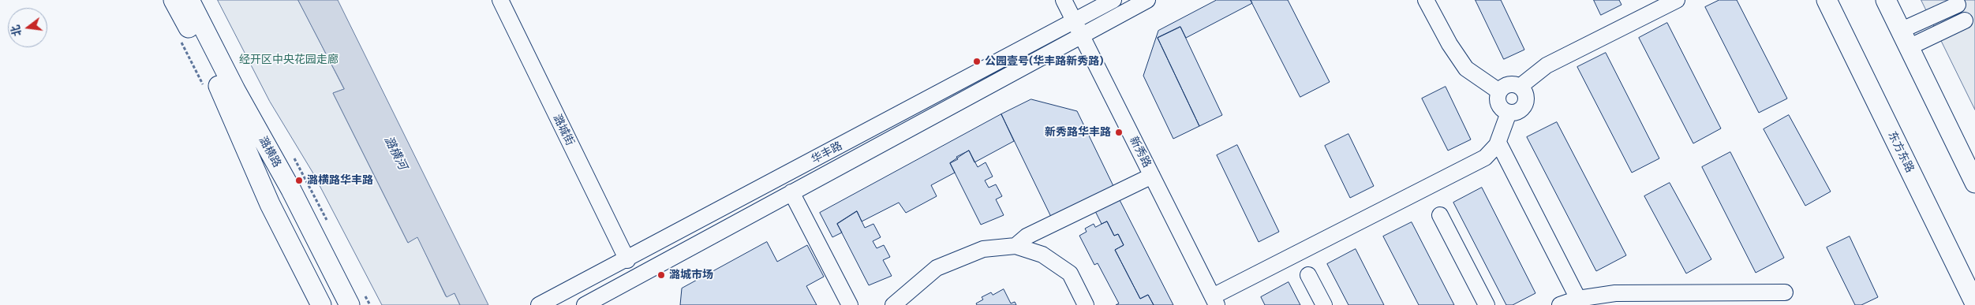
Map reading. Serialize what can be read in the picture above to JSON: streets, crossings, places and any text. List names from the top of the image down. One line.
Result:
{"streets":{"main road":["潞横路","东方东路"],"street":["潞城街","新秀路","华丰路"]},"crossings":[["潞城街","华丰路"],["新秀路","华丰路"]],"water":["潞横河"],"parks":["经开区中央花园走廊"],"places":["公园壹号(华丰路新秀路)","新秀路华丰路","潞横路华丰路","潞城市场"],"north":"left"}
